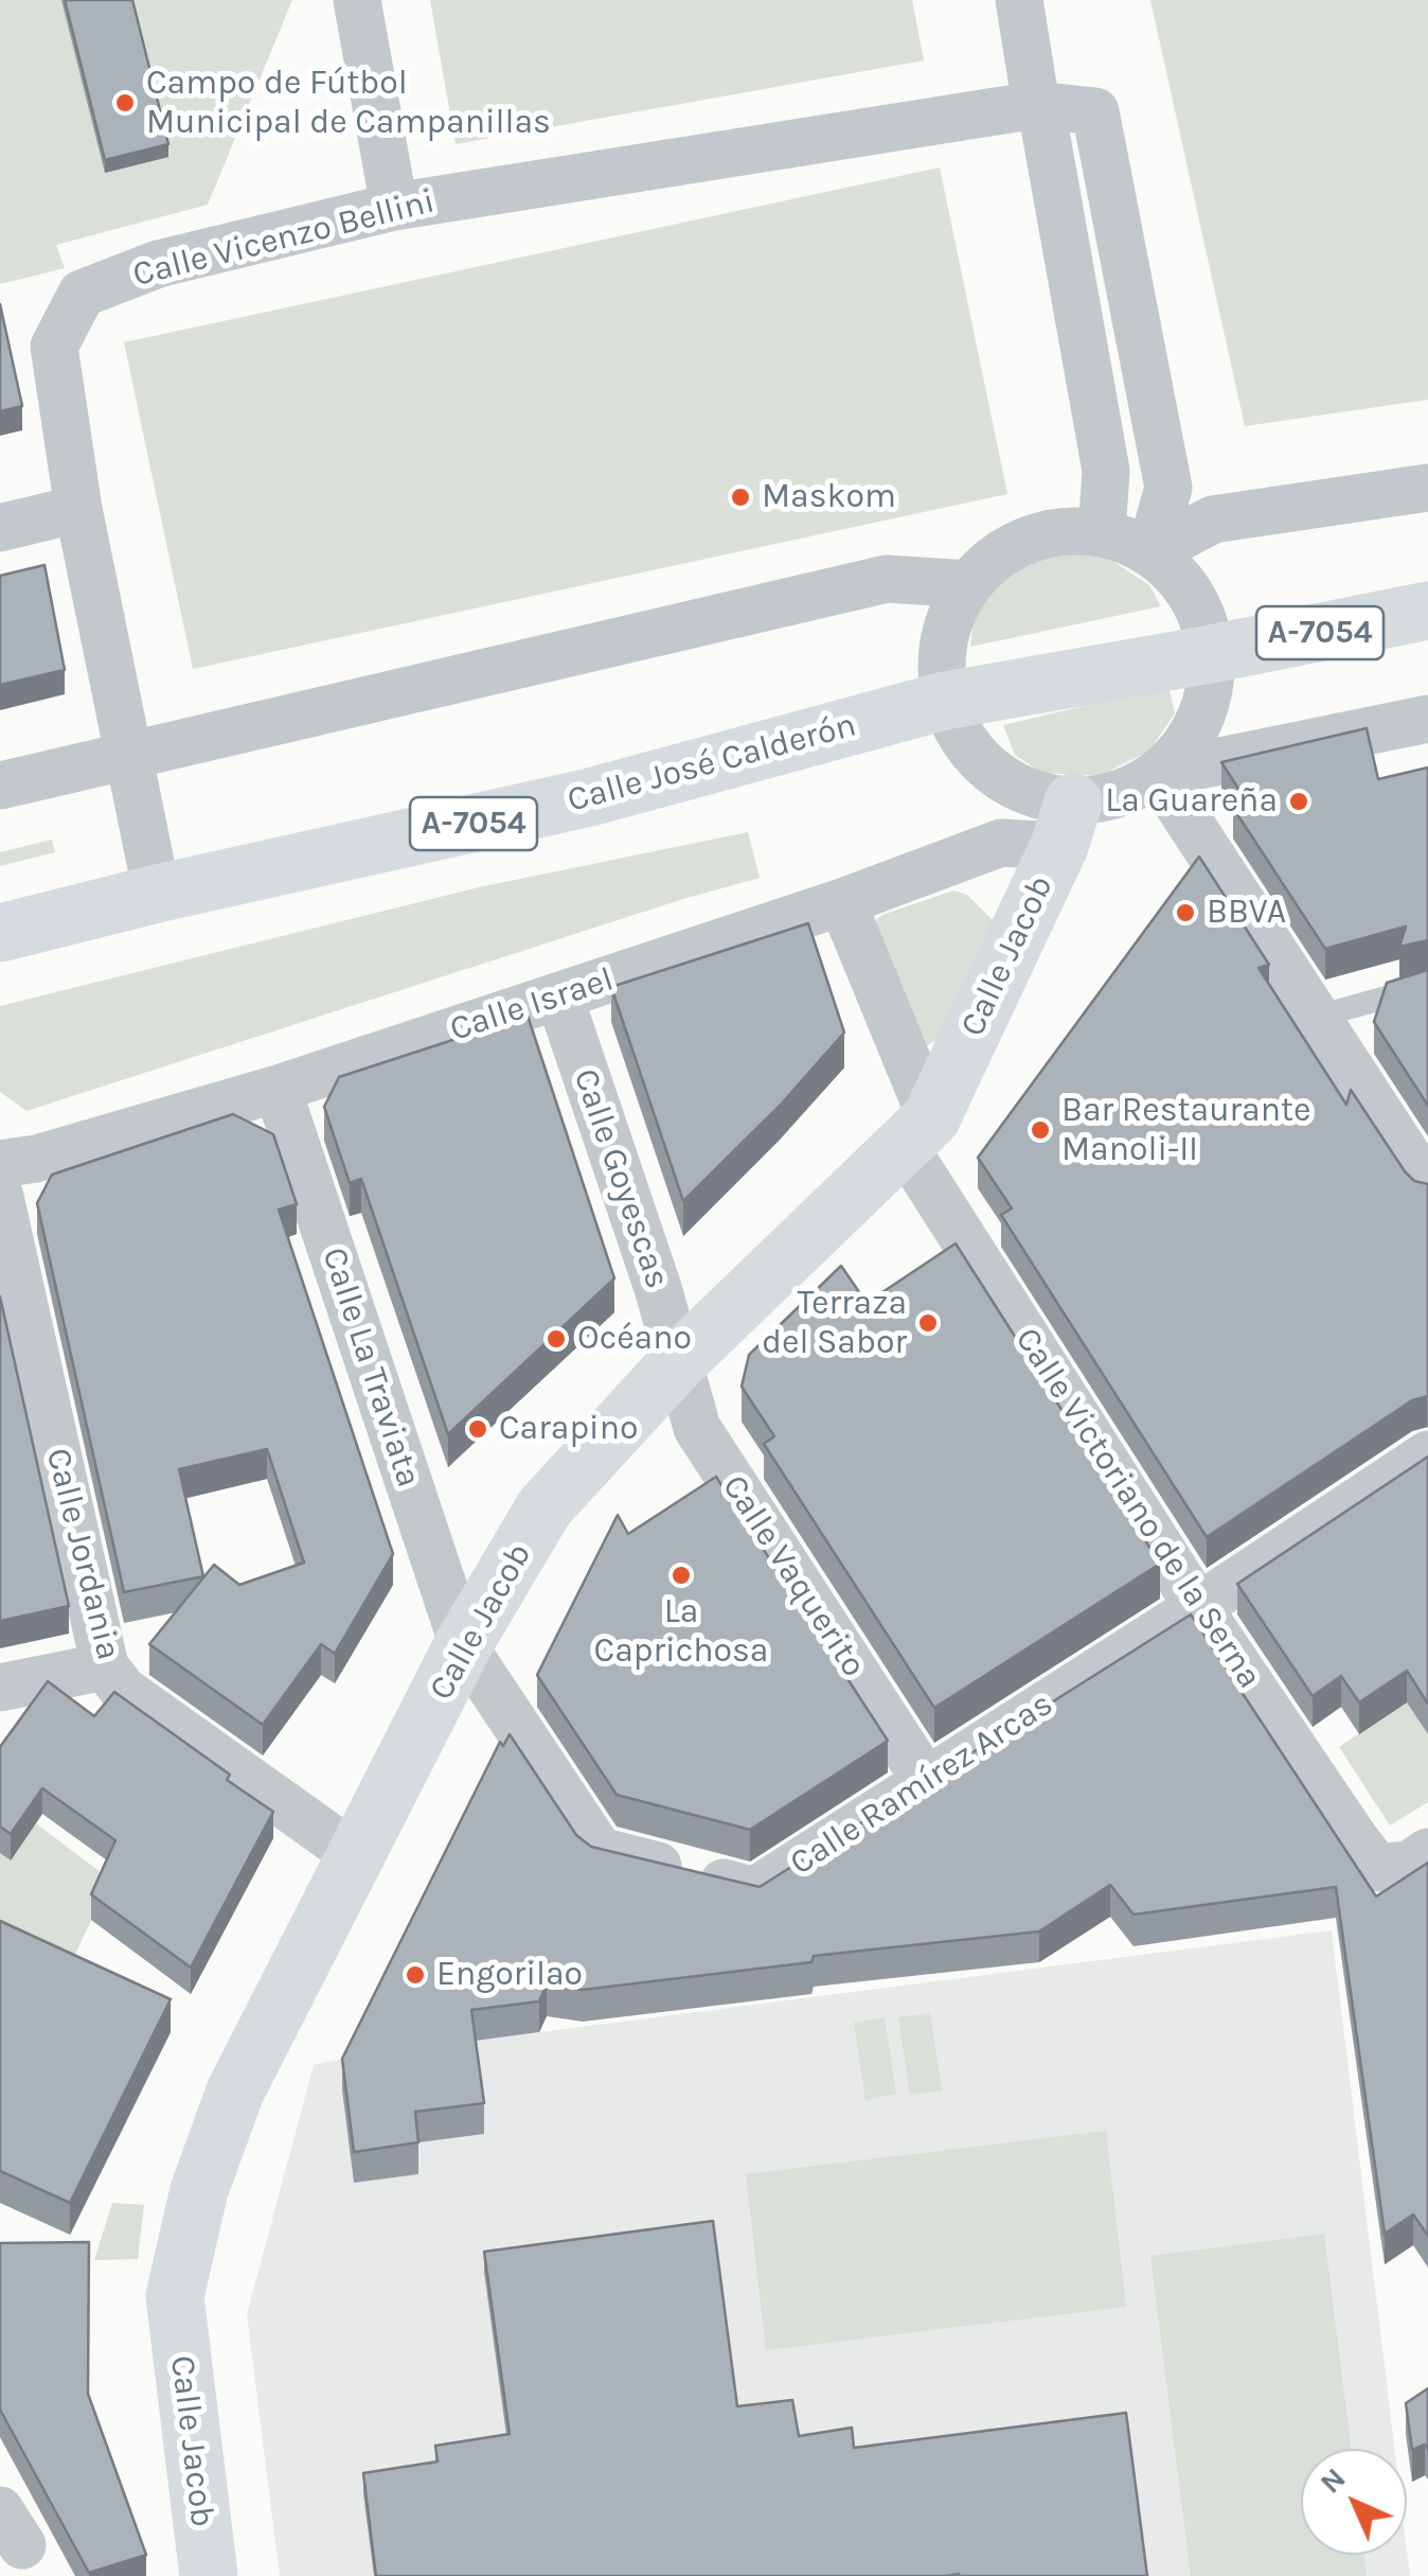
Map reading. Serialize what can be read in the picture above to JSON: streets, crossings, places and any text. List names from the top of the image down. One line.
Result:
{"streets":{"street":["Calle Vicenzo Bellini","A-7054","Calle José Calderón","Calle Jacob","Calle Israel","Calle Goyescas","Calle La Traviata","Calle Victoriano de la Serna","Calle Jordania","Calle Vaquerito","Calle Ramírez Arcas"]},"crossings":[["Calle Vicenzo Bellini","Calle José Calderón"],["Calle Jacob","Calle Israel"],["Calle Jacob","Calle Goyescas"],["Calle Jacob","Calle La Traviata"],["Calle Jacob","Calle Victoriano de la Serna"],["Calle Jacob","Calle Jordania"],["Calle Jacob","Calle Vaquerito"],["Calle Jacob","Calle Ramírez Arcas"],["Calle Israel","Calle Goyescas"],["Calle Israel","Calle La Traviata"],["Calle Israel","Calle Victoriano de la Serna"],["Calle Goyescas","Calle Vaquerito"],["Calle La Traviata","Calle Ramírez Arcas"],["Calle Victoriano de la Serna","Calle Ramírez Arcas"],["Calle Vaquerito","Calle Ramírez Arcas"]],"places":["Campo de Fútbol Municipal de Campanillas","Maskom","La Guareña","BBVA","Bar Restaurante Manoli-II","Terraza del Sabor","Océano","Carapino","La Caprichosa","Engorilao"],"north":"top left"}
